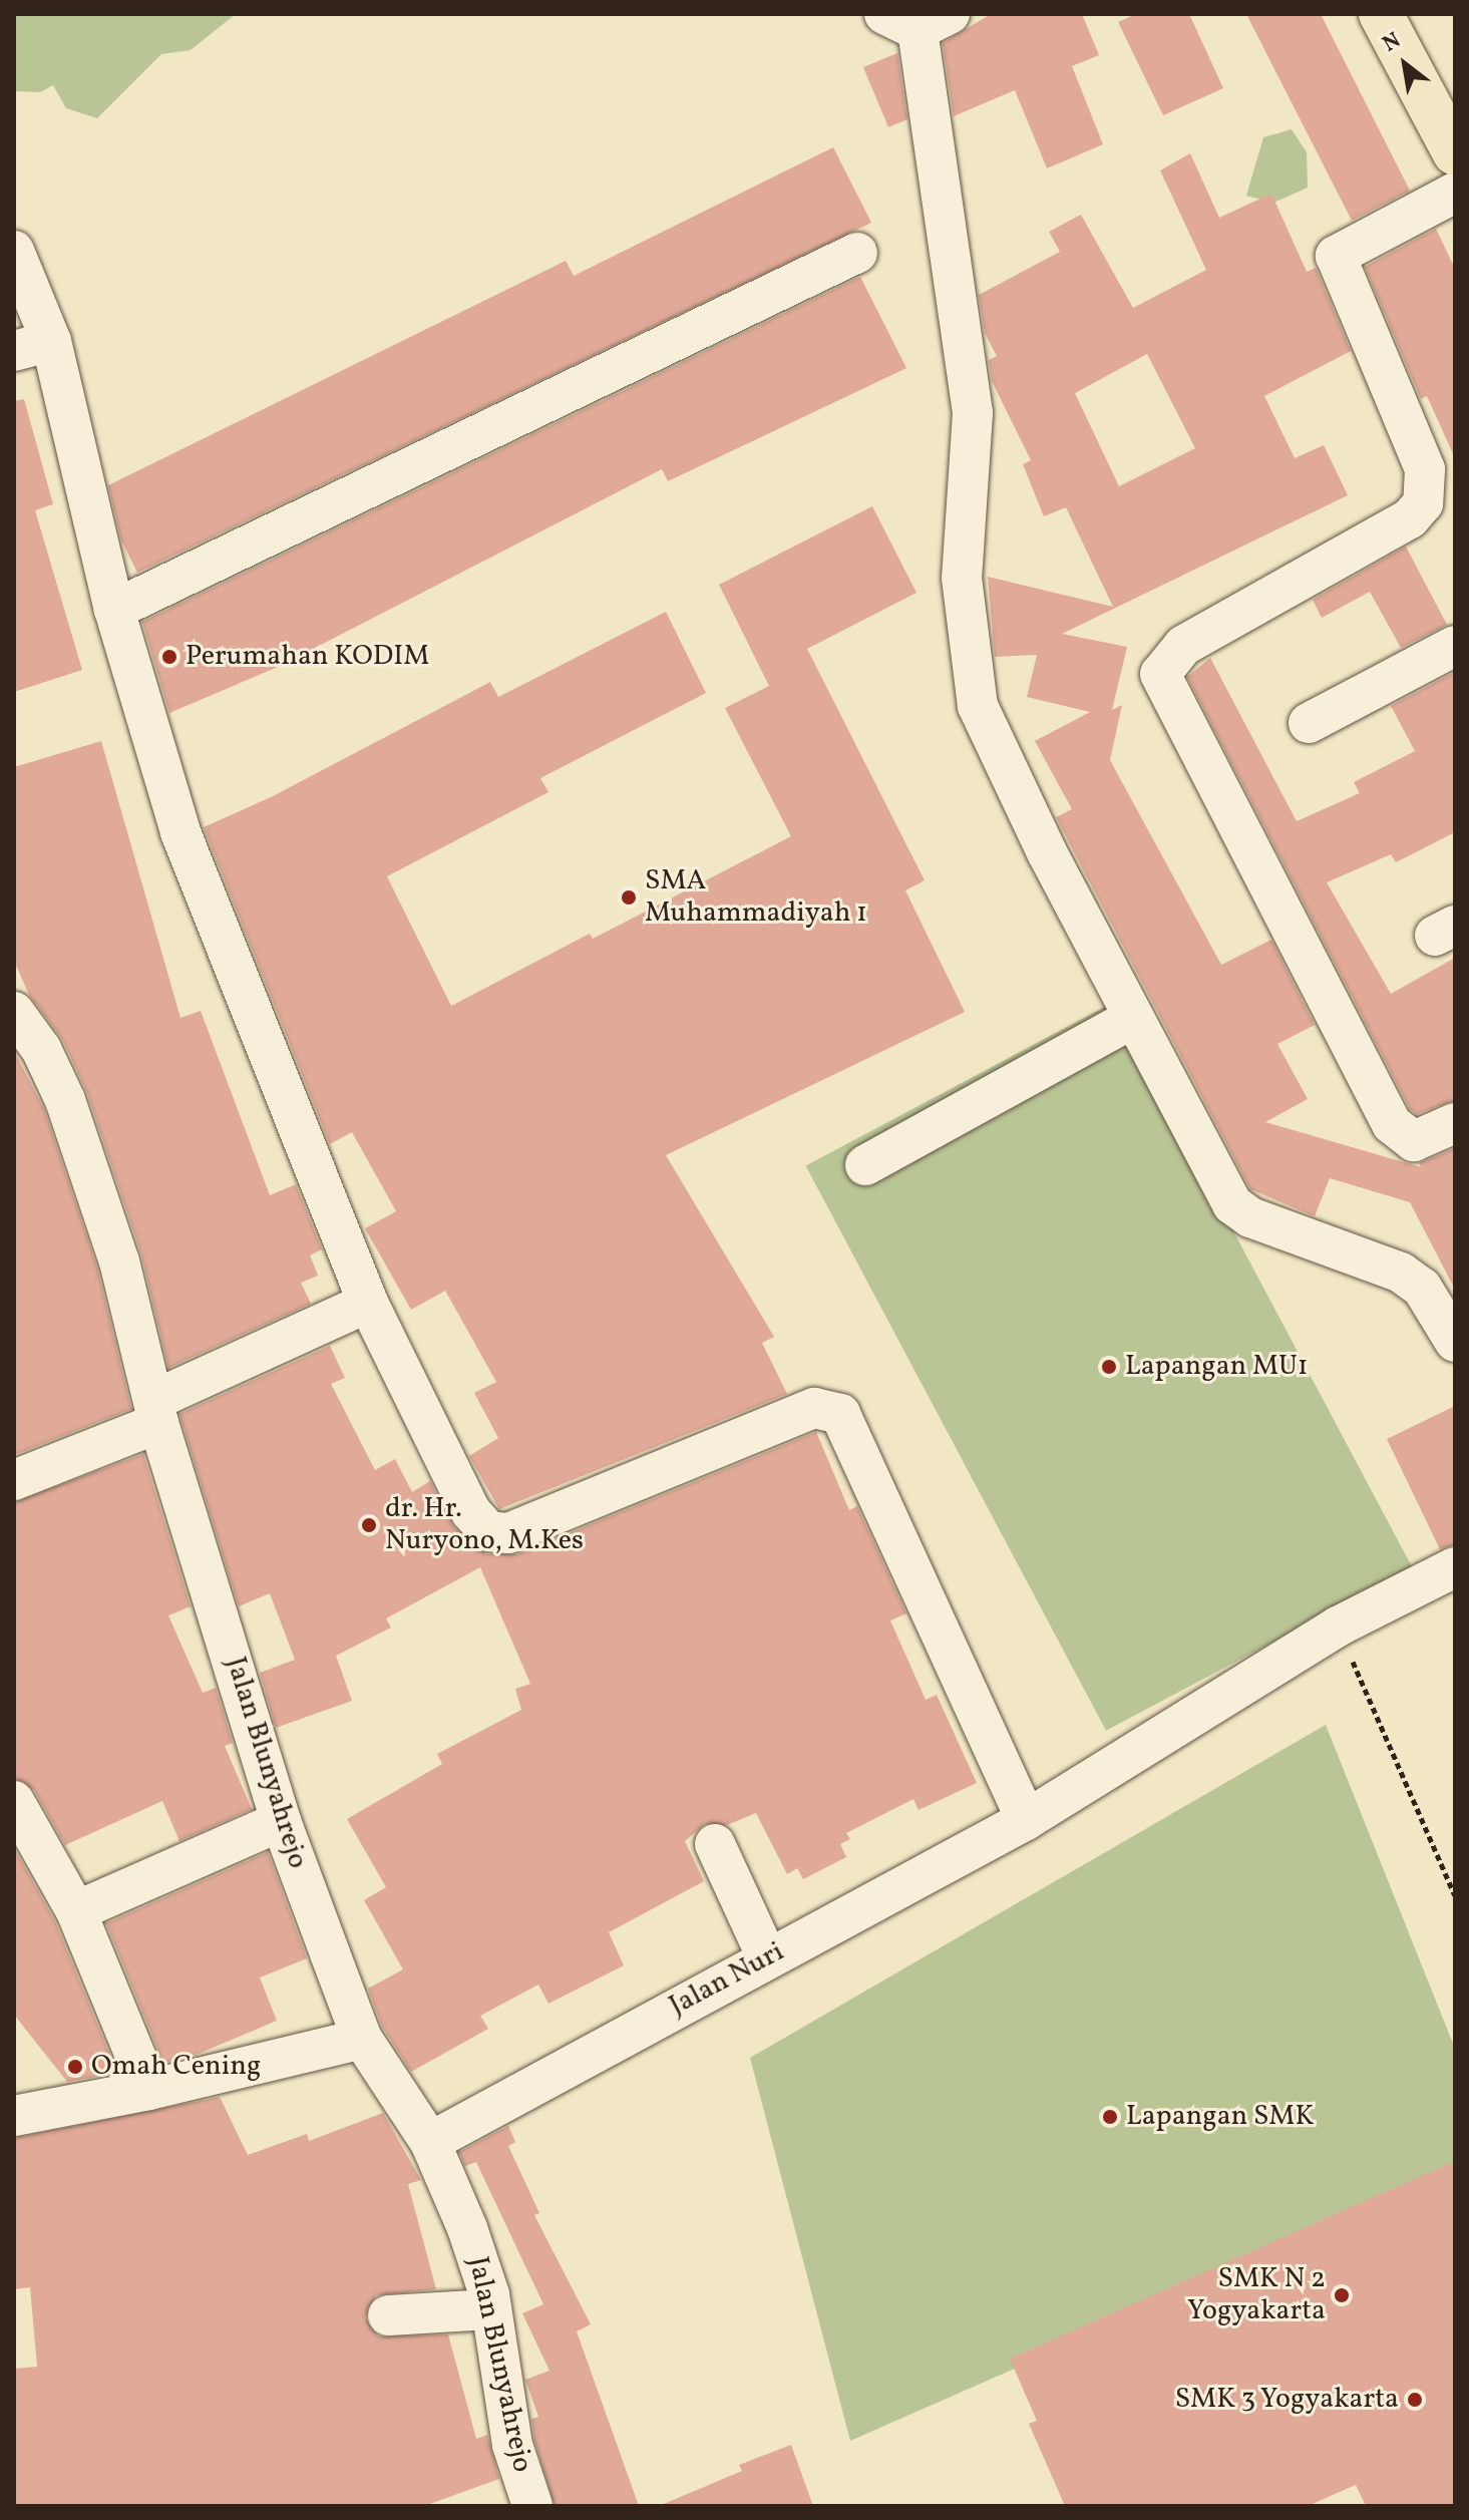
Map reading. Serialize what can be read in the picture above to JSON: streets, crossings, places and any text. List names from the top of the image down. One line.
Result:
{"streets":{"street":["Jalan Blunyahrejo","Jalan Nuri"]},"crossings":[["Jalan Blunyahrejo","Jalan Nuri"]],"places":["Perumahan KODIM","SMA Muhammadiyah 1","Lapangan MU1","dr. Hr. Nuryono, M.Kes","Omah Cening","Lapangan SMK","SMK N 2 Yogyakarta","SMK 3 Yogyakarta"],"north":"top left"}
